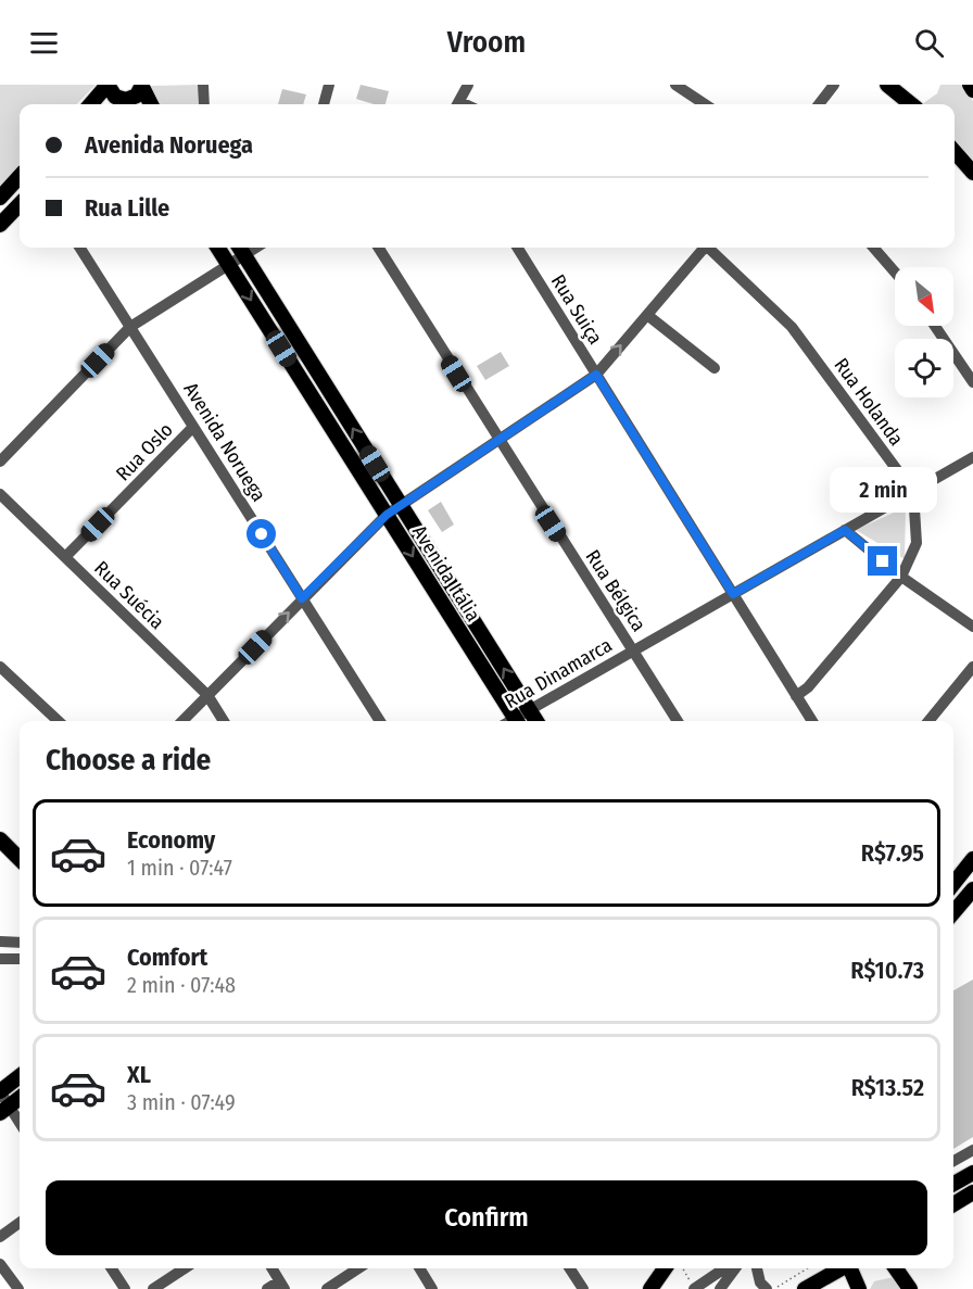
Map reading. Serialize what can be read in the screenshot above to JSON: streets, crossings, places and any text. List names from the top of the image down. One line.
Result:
{"streets":{"main road":["Avenida Itália"],"street":["Rua Suiça","Rua Holanda","Avenida Noruega","Rua Oslo","Rua Bélgica","Rua Suécia","Rua Dinamarca"]},"crossings":[["Rua Suiça","Rua Dinamarca"],["Rua Holanda","Rua Dinamarca"],["Avenida Noruega","Rua Oslo"],["Rua Oslo","Rua Suécia"],["Avenida Itália","Rua Dinamarca"],["Rua Bélgica","Rua Dinamarca"]],"north":"bottom right","page":{"header":"Vroom","banner":["Avenida Noruega","Rua Lille"],"bubble":"2 min","heading":"Choose a ride","list":[{"name":"Economy","note":"1 min · 07:47","value":"R$7.95"},{"name":"Comfort","note":"2 min · 07:48","value":"R$10.73"},{"name":"XL","note":"3 min · 07:49","value":"R$13.52"}],"buttons":"Confirm"}}
